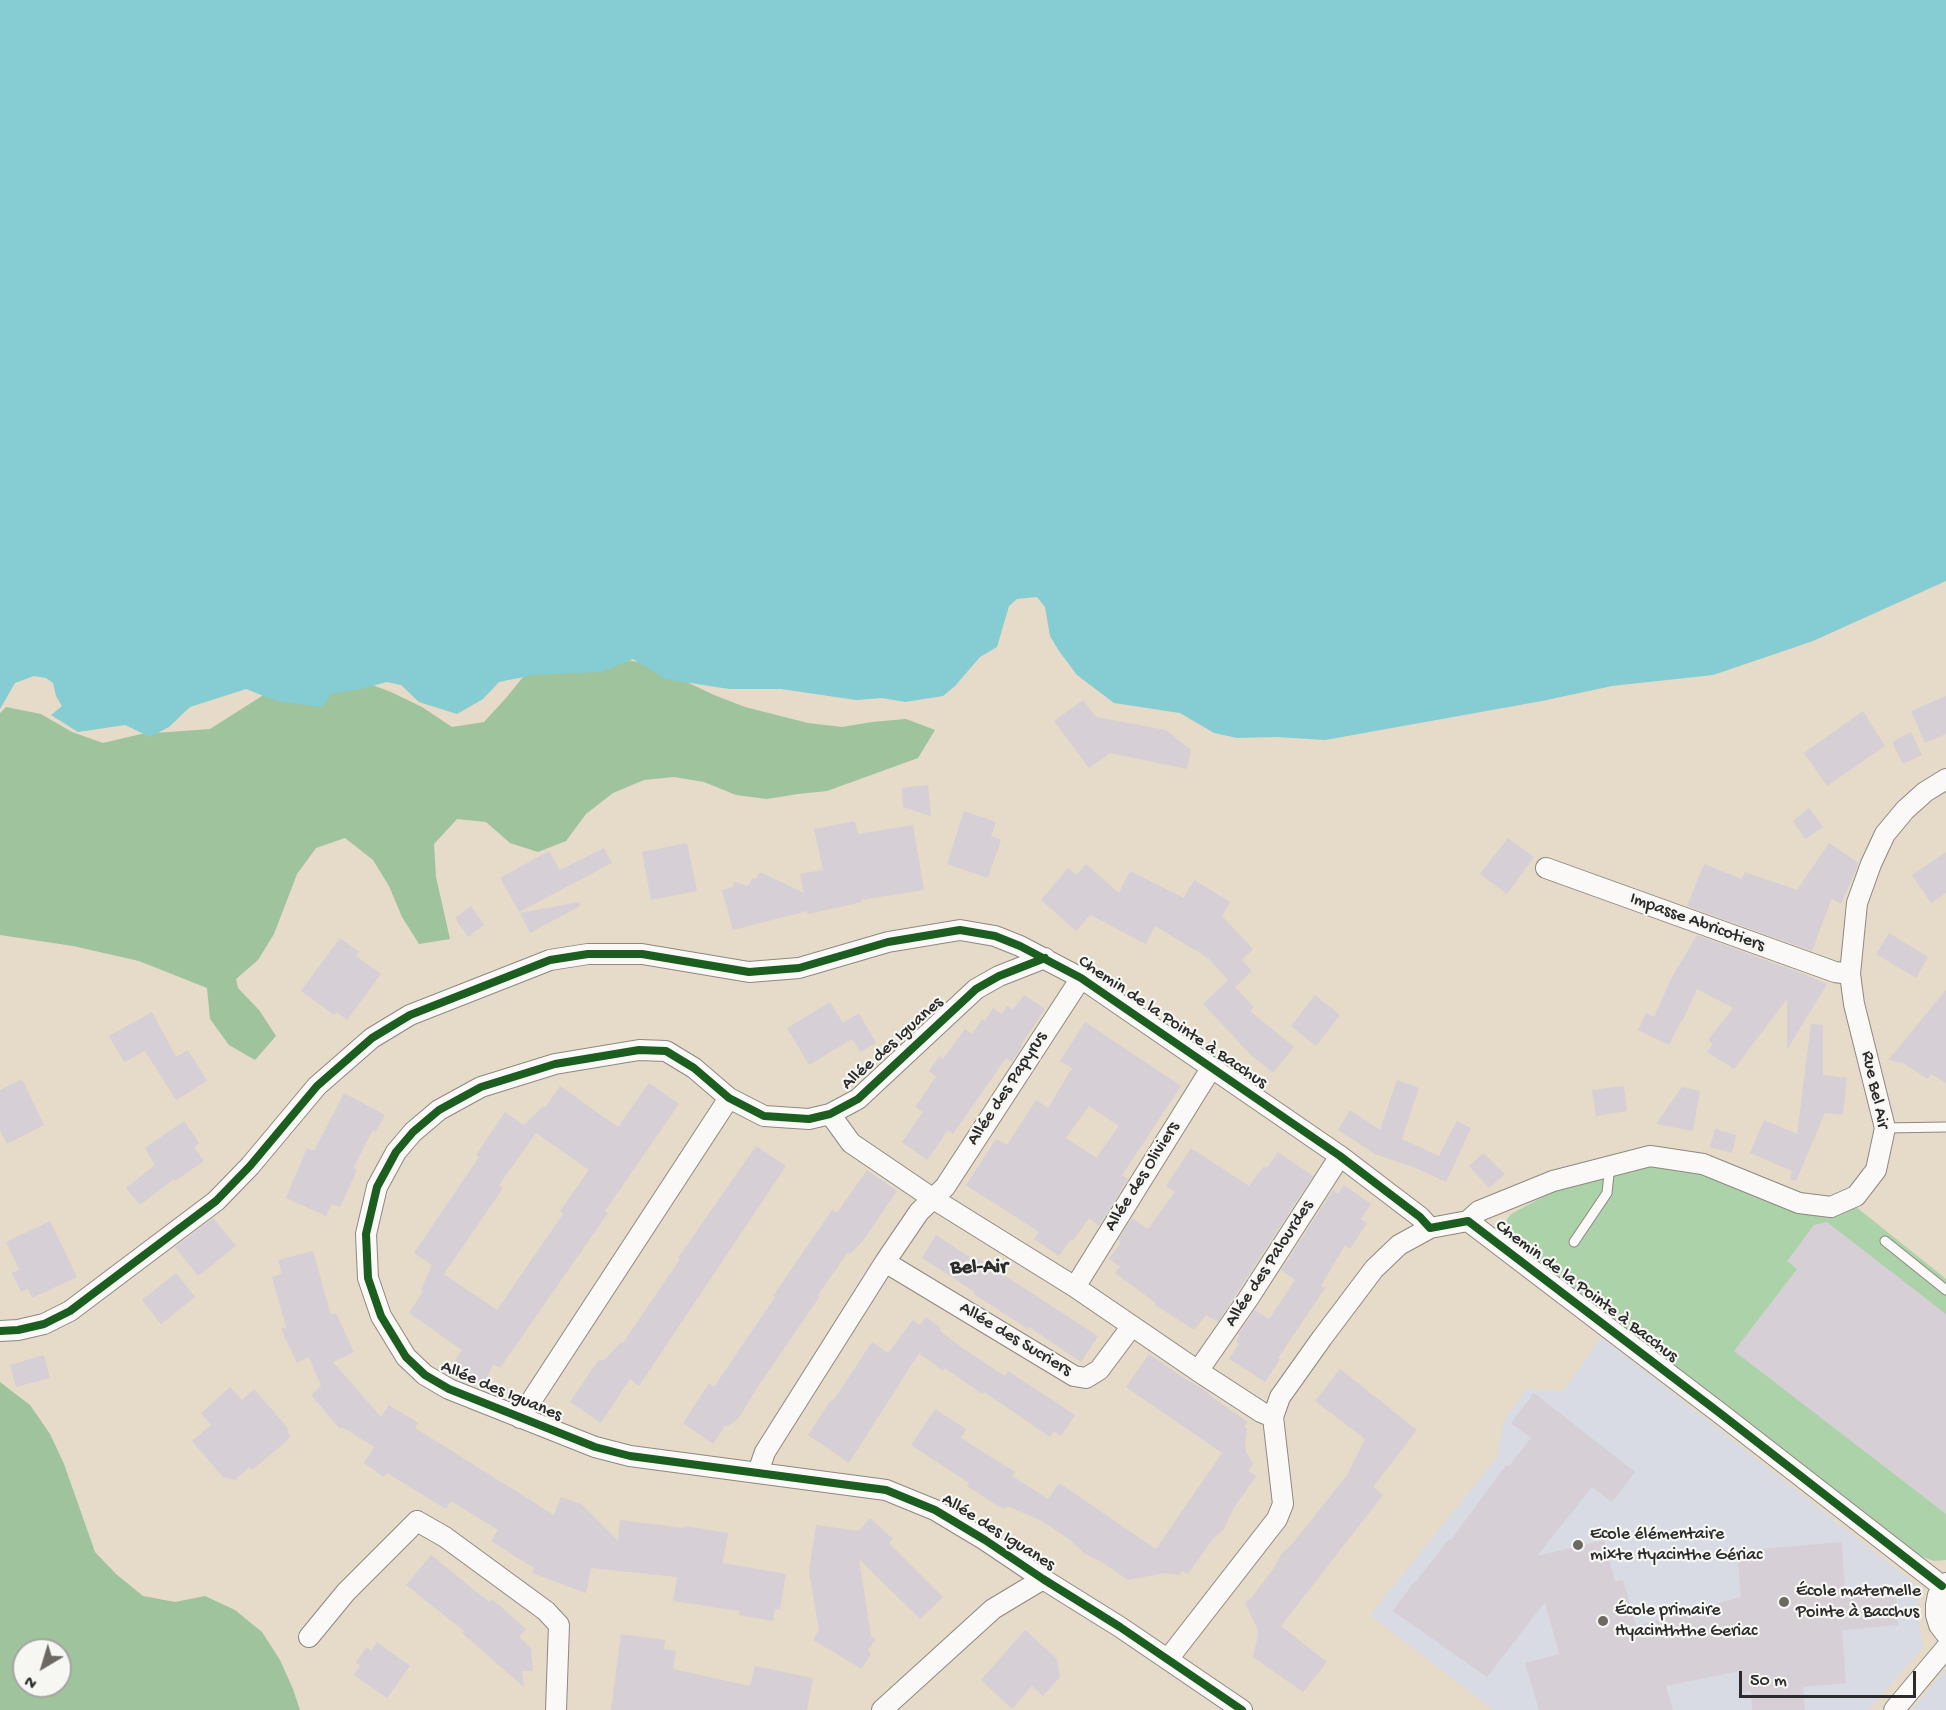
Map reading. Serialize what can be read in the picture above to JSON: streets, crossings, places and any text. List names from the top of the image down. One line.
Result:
{"streets":{"street":["Impasse Abricotiers","Chemin de la Pointe à Bacchus","Allée des Iguanes","Allée des Papyrus","Rue Bel Air","Allée des Oliviers","Allée des Palourdes","Allée des Sucriers"]},"crossings":[["Impasse Abricotiers","Rue Bel Air"],["Chemin de la Pointe à Bacchus","Allée des Iguanes"],["Chemin de la Pointe à Bacchus","Allée des Papyrus"],["Chemin de la Pointe à Bacchus","Rue Bel Air"],["Chemin de la Pointe à Bacchus","Allée des Oliviers"],["Chemin de la Pointe à Bacchus","Allée des Palourdes"],["Allée des Iguanes","Allée des Papyrus"],["Allée des Papyrus","Allée des Sucriers"]],"districts":["Bel-Air"],"places":["Ecole élémentaire mixte Hyacinthe Gériac","École maternelle Pointe à Bacchus","École primaire Hyacinththe Geriac"],"scale_bar":"50 m","north":"bottom left"}
